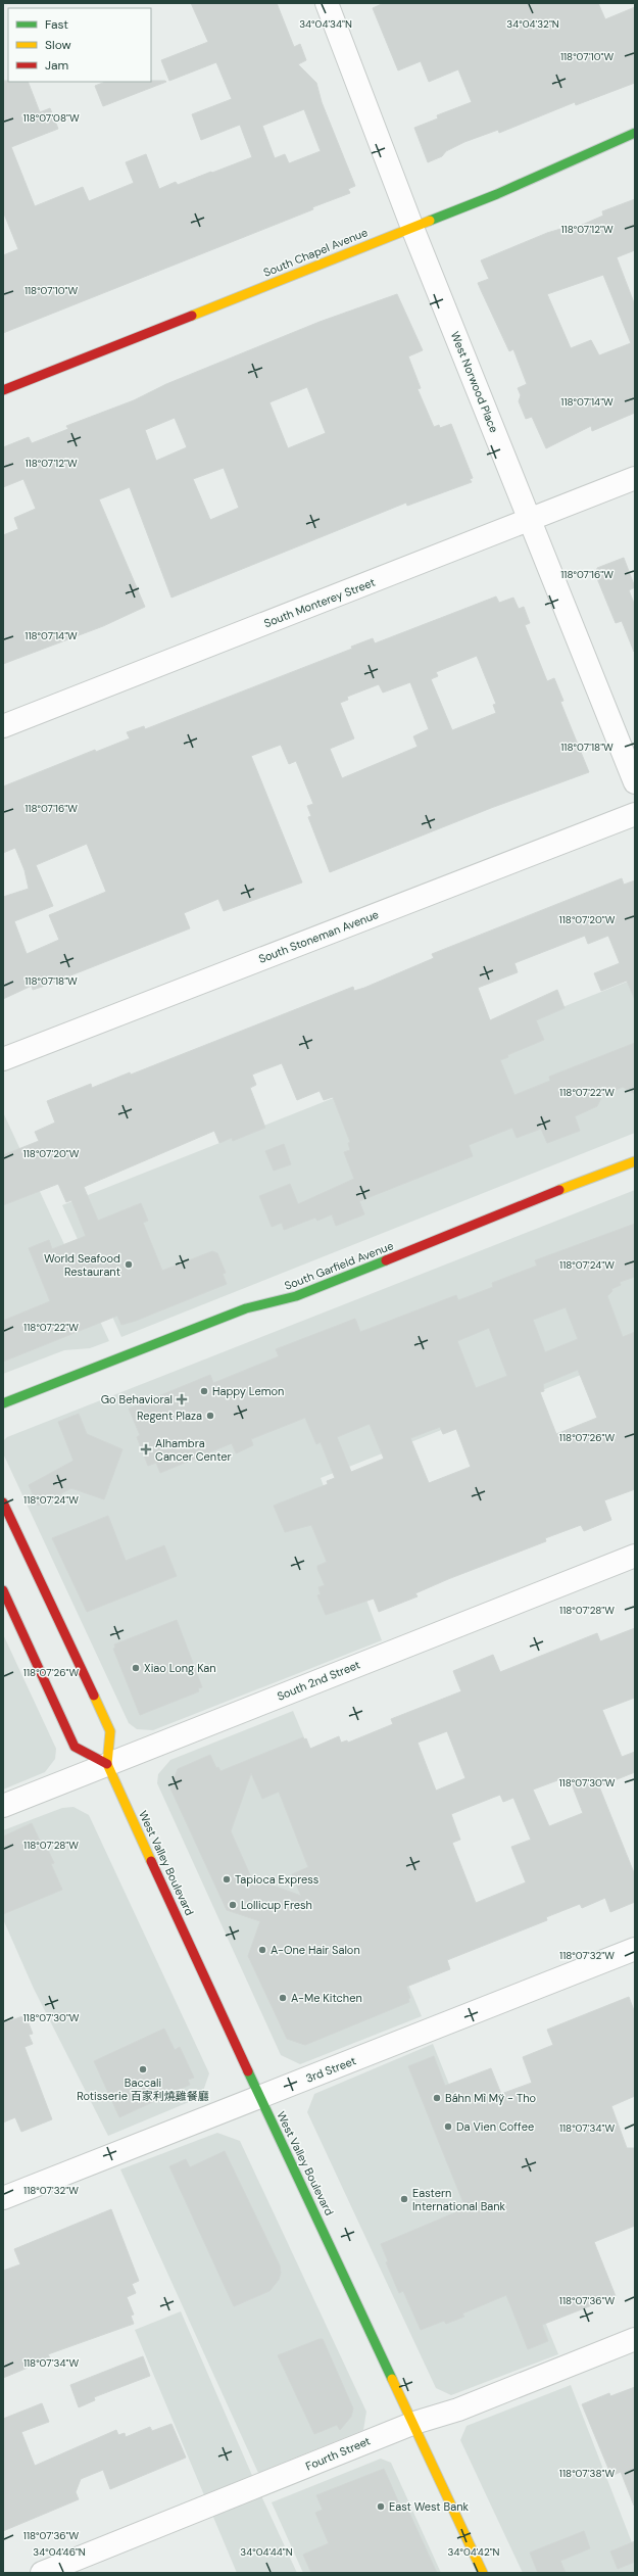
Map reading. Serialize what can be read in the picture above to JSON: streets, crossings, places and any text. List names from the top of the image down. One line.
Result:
{"streets":{"main road":["South Chapel Avenue","South Garfield Avenue","West Valley Boulevard"],"street":["West Norwood Place","South Monterey Street","South Stoneman Avenue","South 2nd Street","3rd Street","Fourth Street"]},"crossings":[["South Chapel Avenue","West Norwood Place"],["West Norwood Place","South Monterey Street"],["South 2nd Street","West Valley Boulevard"],["West Valley Boulevard","3rd Street"],["West Valley Boulevard","Fourth Street"]],"places":{"other":["World Seafood Restaurant","Happy Lemon","Regent Plaza","Xiao Long Kan","Tapioca Express","Lollicup Fresh","A-One Hair Salon","A-Me Kitchen","Baccali Rotisserie 百家利燒雞餐廳","Báhn Mì Mỹ - Tho","Da Vien Coffee","Eastern International Bank","East West Bank"],"health":["Go Behavioral","Alhambra Cancer Center"]},"legend":["Fast","Slow","Jam"],"coordinates":["34°04'34\"N","34°04'32\"N","118°07'10\"W","118°07'08\"W","118°07'12\"W","118°07'14\"W","118°07'16\"W","118°07'18\"W","118°07'20\"W","118°07'22\"W","118°07'24\"W","118°07'26\"W","118°07'28\"W","118°07'30\"W","118°07'32\"W","118°07'34\"W","118°07'36\"W","118°07'38\"W","34°04'46\"N","34°04'44\"N","34°04'42\"N"]}
